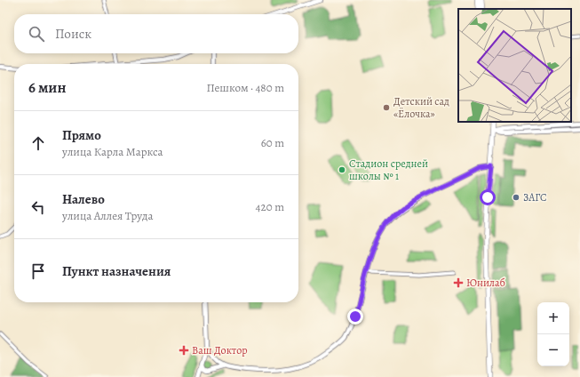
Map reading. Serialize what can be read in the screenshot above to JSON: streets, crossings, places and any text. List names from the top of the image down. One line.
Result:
{"places":{"other":["Детский сад «Ёлочка»","Стадион средней школы № 1","ЗАГС"],"health":["Юнилаб","Ваш Доктор"]},"page":{"search":"Поиск","heading":["6 мин","Пешком · 480 m"],"list":[["Прямо","улица Карла Маркса","60 m"],["Налево","улица Аллея Труда","420 m"],"Пункт назначения"],"map_buttons":["+","−"]}}
